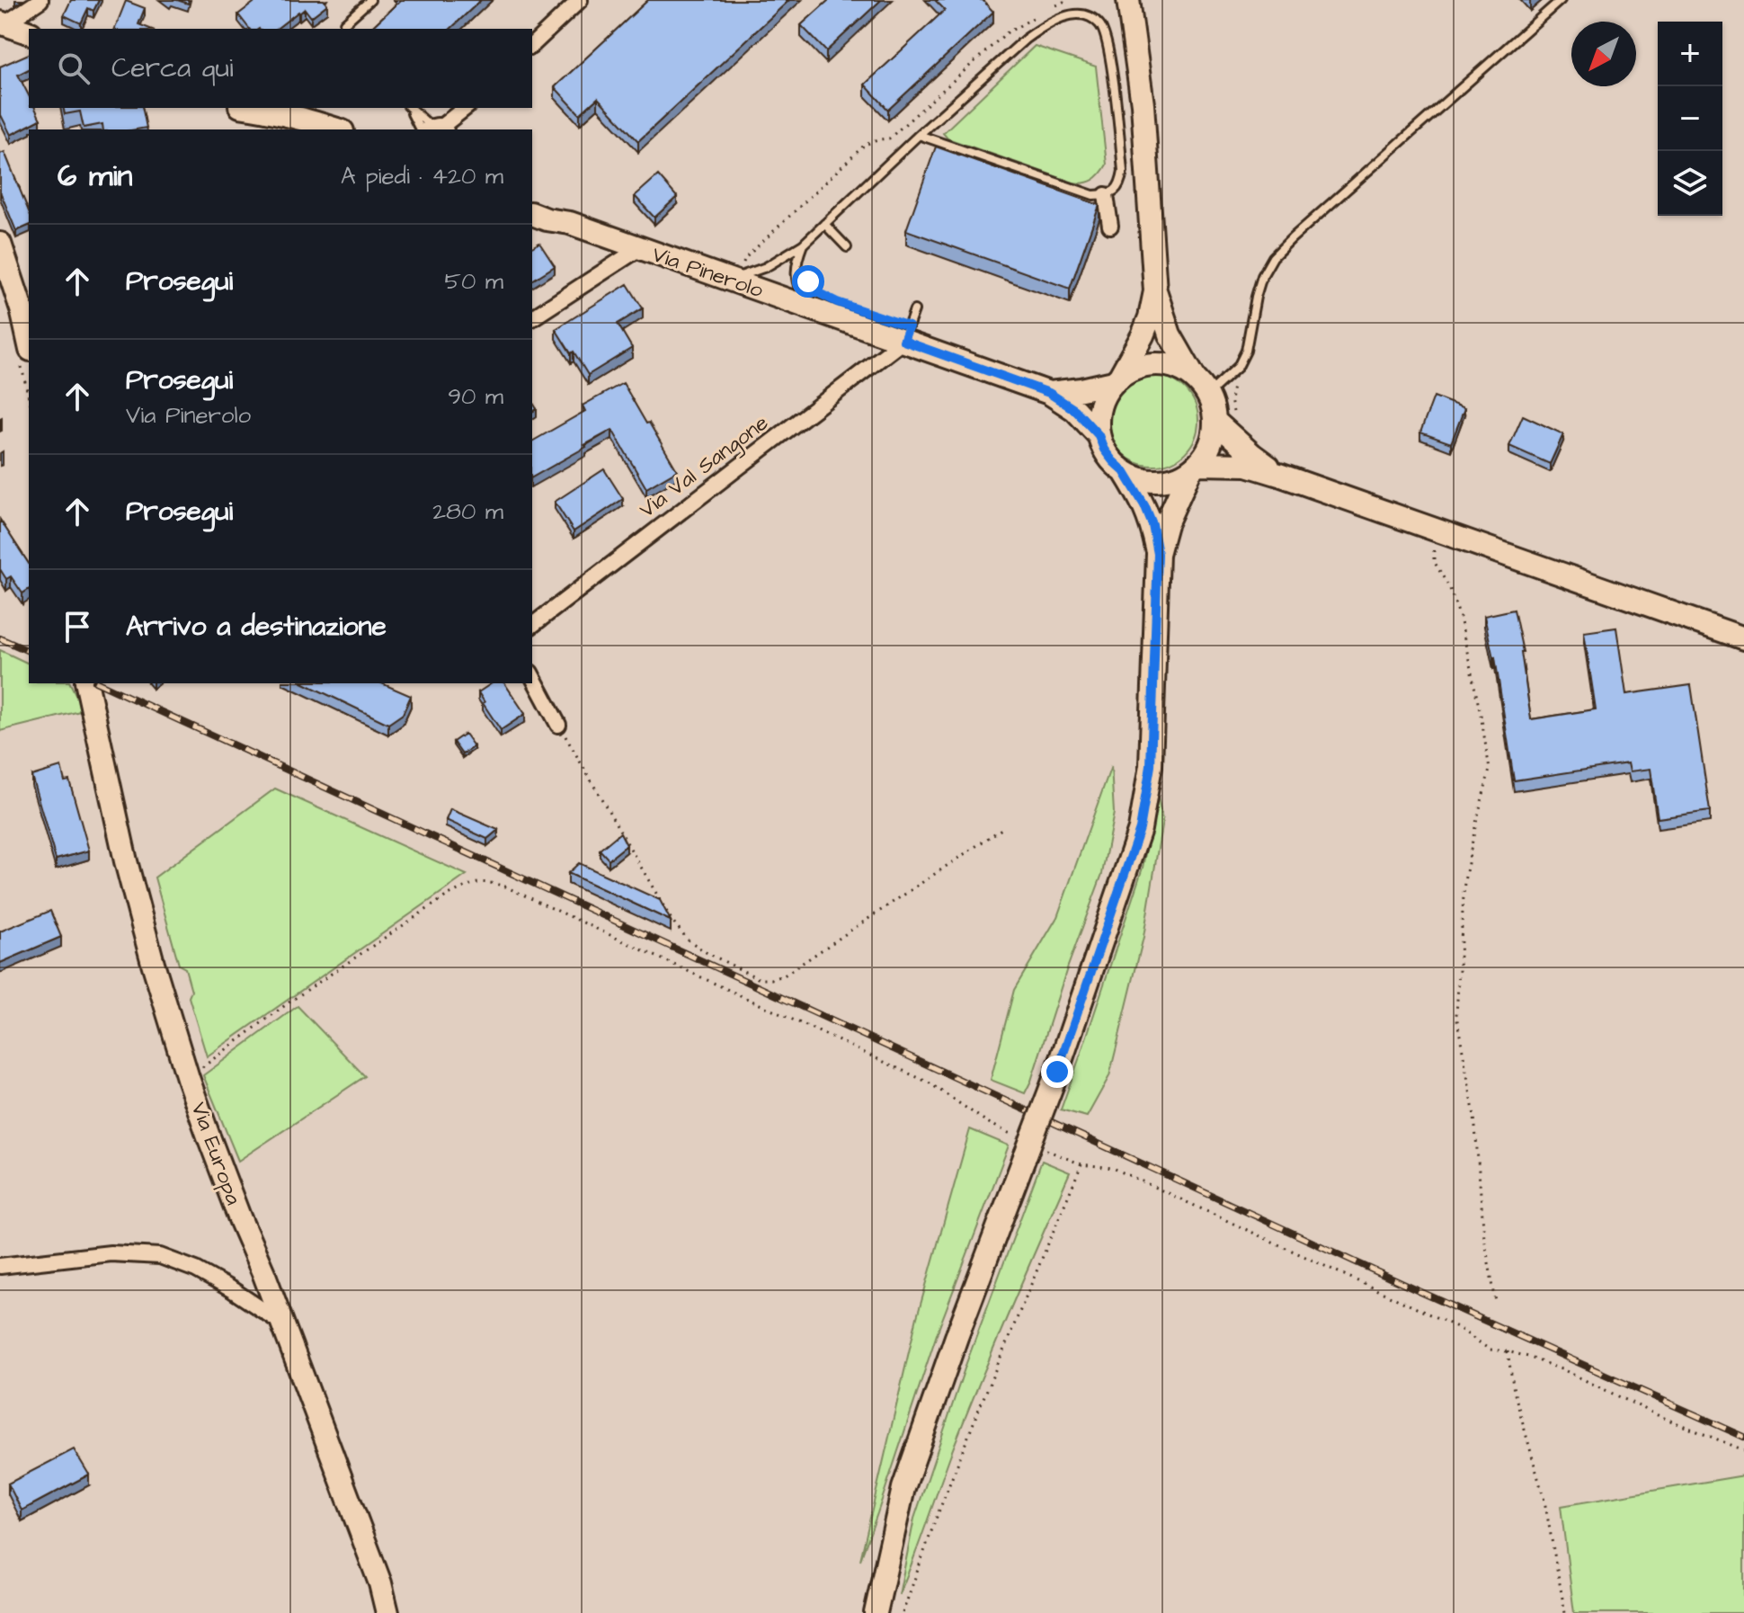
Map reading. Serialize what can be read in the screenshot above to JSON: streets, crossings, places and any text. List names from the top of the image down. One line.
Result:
{"streets":{"main road":["Via Pinerolo","Via Europa"],"street":["Via Val Sangone"]},"crossings":[["Via Pinerolo","Via Val Sangone"]],"north":"bottom left","page":{"map_buttons":["+","−"],"search":"Cerca qui","heading":["6 min","A piedi · 420 m"],"list":[["Prosegui","50 m"],["Prosegui","Via Pinerolo","90 m"],["Prosegui","280 m"],"Arrivo a destinazione"]}}
